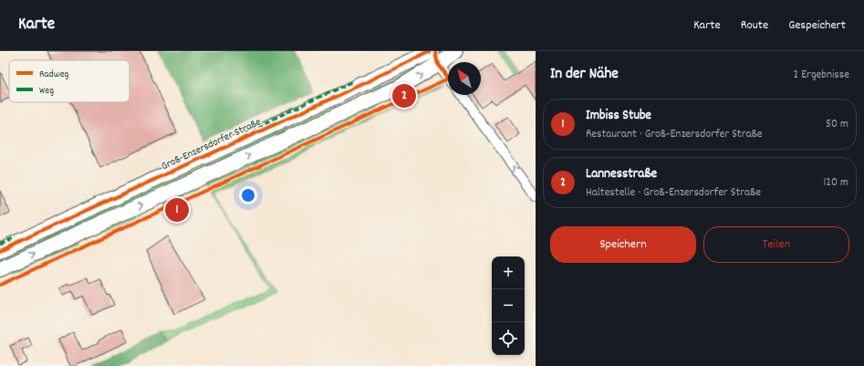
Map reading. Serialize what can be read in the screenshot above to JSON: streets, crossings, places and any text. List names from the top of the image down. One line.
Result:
{"streets":{"main road":["Groß-Enzersdorfer Straße"]},"legend":["Radweg","Weg"],"north":"top left","page":{"header":"Karte","nav":["Karte","Route","Gespeichert"],"heading":["In der Nähe","2 Ergebnisse"],"pins":["2","1"],"list":[{"mark":"1","name":"Imbiss Stube","note":"Restaurant · Groß-Enzersdorfer Straße","value":"50 m"},{"mark":"2","name":"Lannesstraße","note":"Haltestelle · Groß-Enzersdorfer Straße","value":"120 m"}],"buttons":["Speichern","Teilen"],"map_buttons":["+","−"]}}
